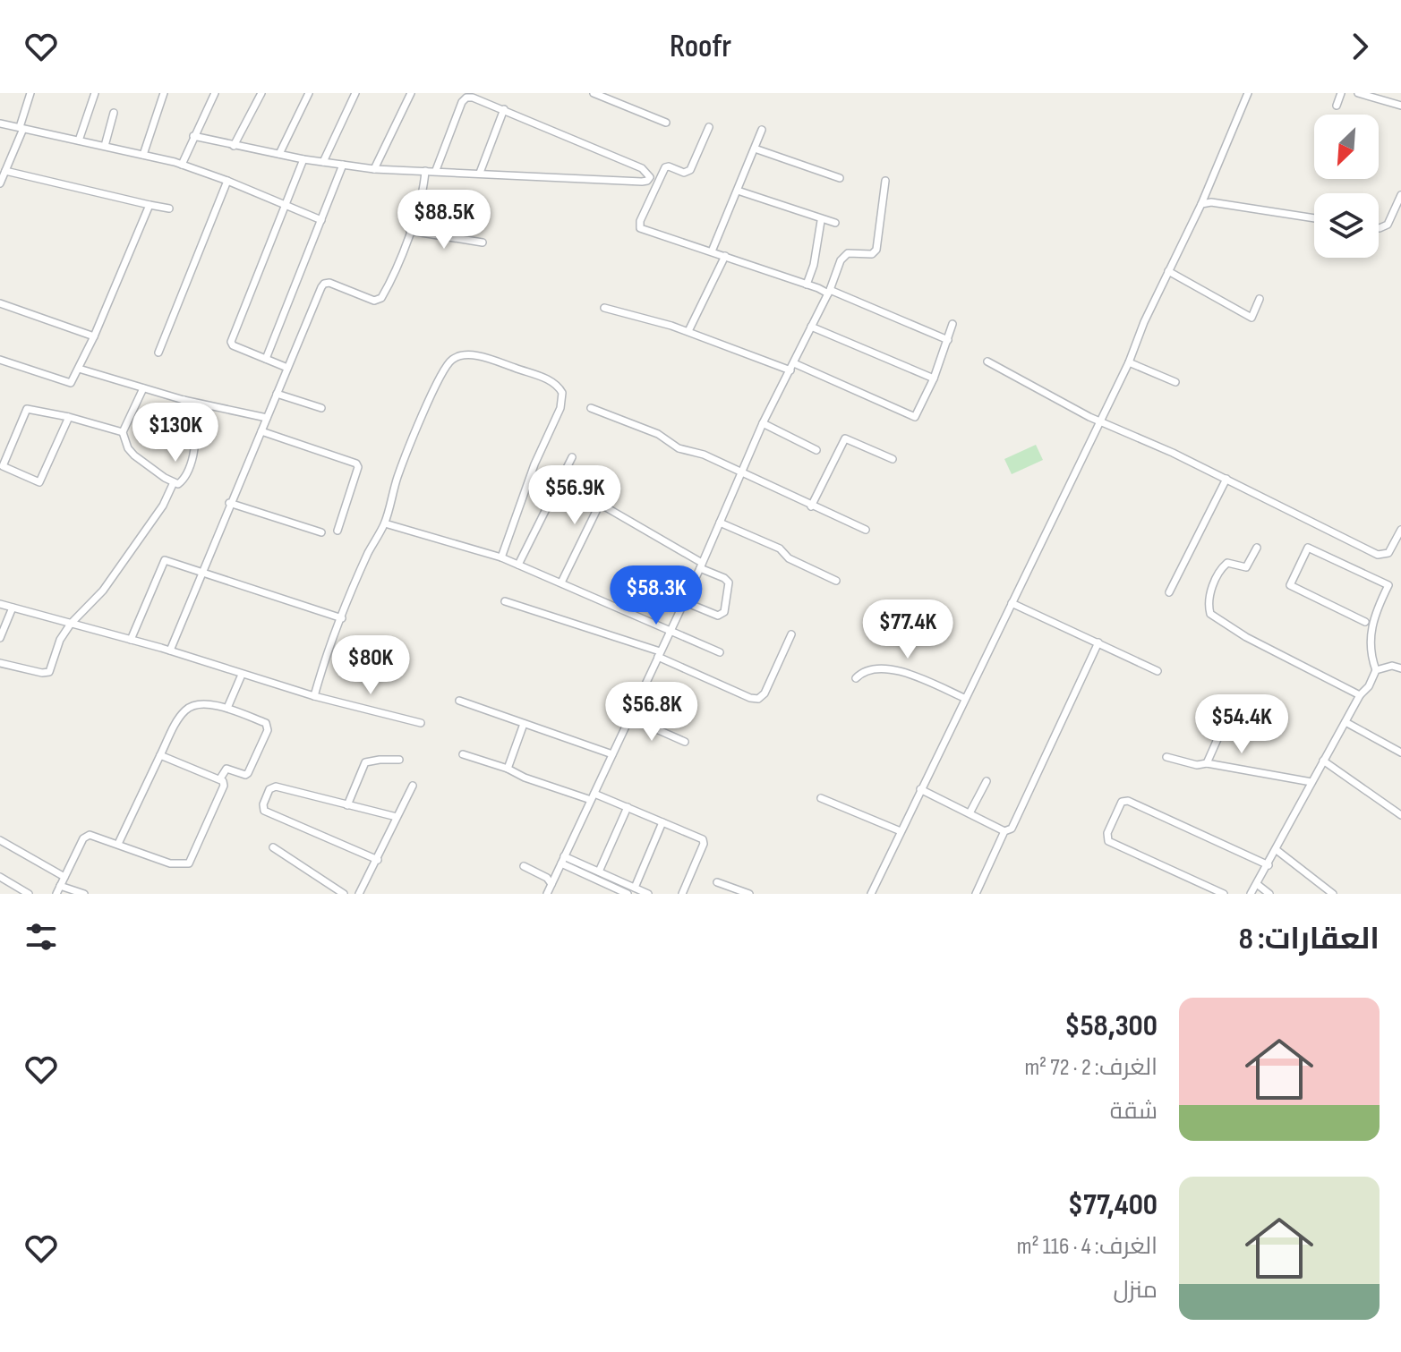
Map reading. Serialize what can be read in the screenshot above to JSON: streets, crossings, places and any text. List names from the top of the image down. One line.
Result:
{"north":"bottom left","page":{"header":"Roofr","price":["$88.5K","$130K","$56.9K","$58.3K","$77.4K","$80K","$56.8K","$54.4K"],"heading":"العقارات: 8","list":[{"name":"$58,300","note":"الغرف: 2 · 72 m² · شقة"},{"name":"$77,400","note":"الغرف: 4 · 116 m² · منزل"}]}}
